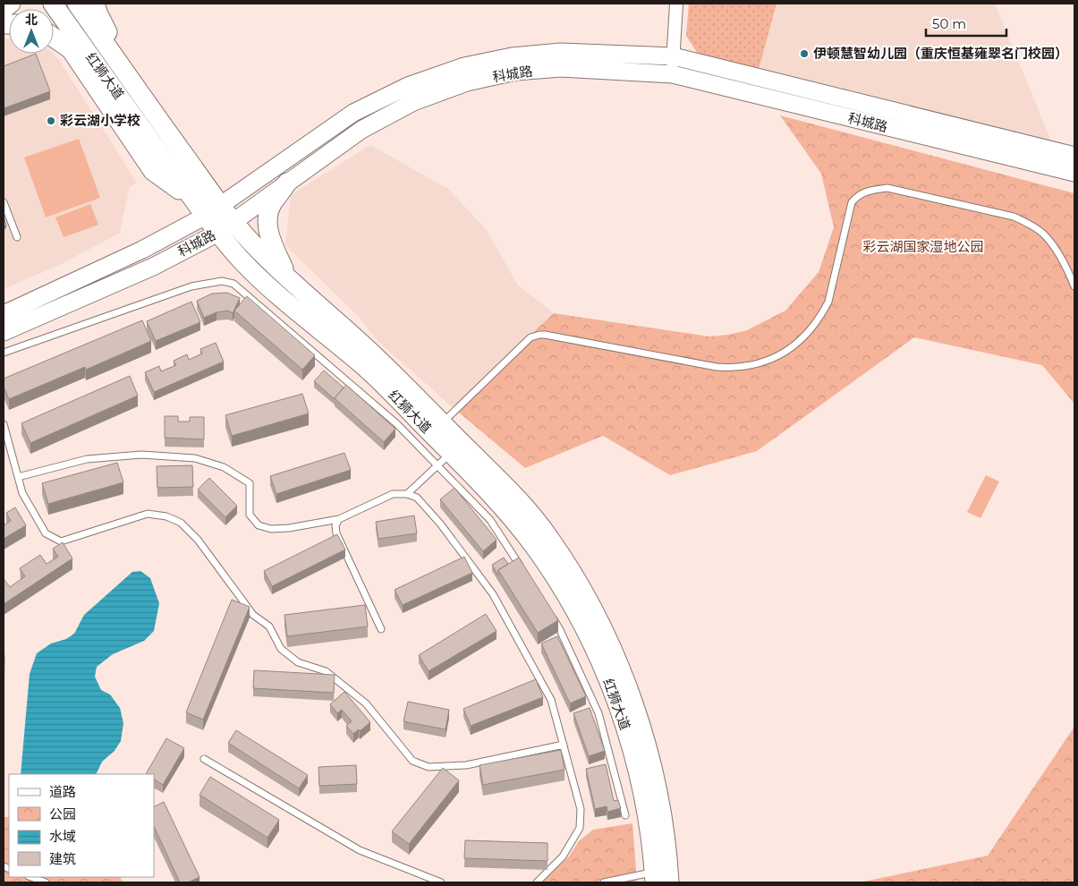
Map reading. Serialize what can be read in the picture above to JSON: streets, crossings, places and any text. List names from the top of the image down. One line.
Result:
{"streets":{"main road":["科城路","红狮大道"]},"crossings":[["科城路","红狮大道"]],"parks":["彩云湖国家湿地公园"],"places":["伊顿慧智幼儿园（重庆恒基雍翠名门校园）","彩云湖小学校"],"legend":["道路","公园","水域","建筑"],"scale_bar":"50 m","north":"top"}
